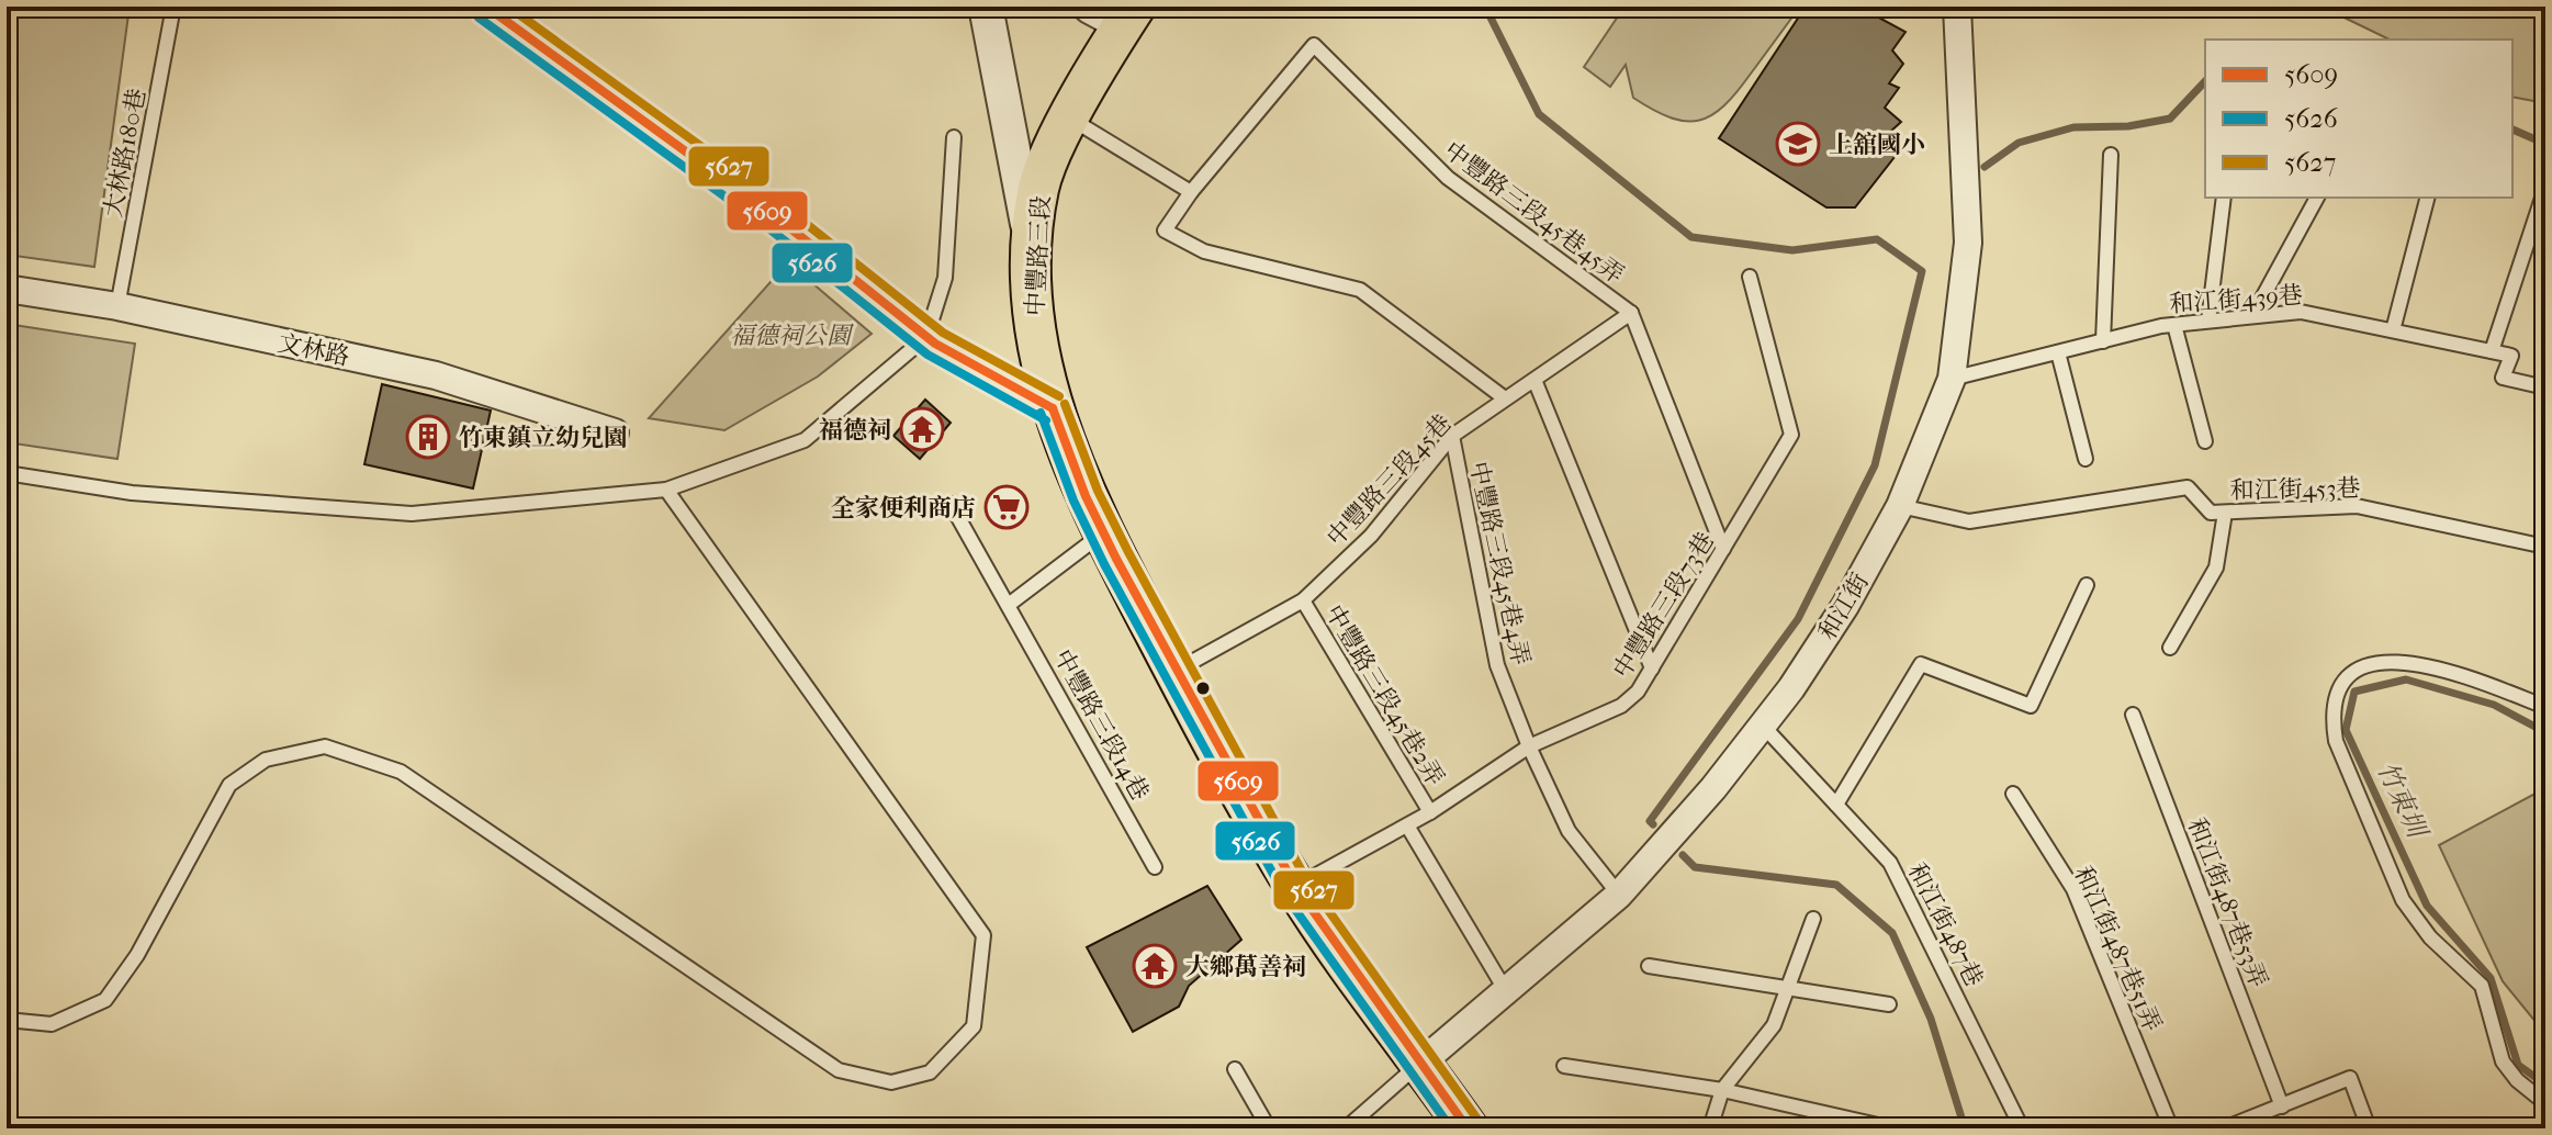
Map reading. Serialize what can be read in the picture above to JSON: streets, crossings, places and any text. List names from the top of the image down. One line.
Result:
{"streets":{"main road":["中豐路三段"],"street":["文林路","和江街"],"lane":["大林路180巷","中豐路三段45巷45弄","和江街439巷","中豐路三段45巷","和江街453巷","中豐路三段45巷4弄","中豐路三段73巷","中豐路三段45巷2弄","中豐路三段14巷","和江街487巷53弄","和江街487巷","和江街487巷51弄"]},"crossings":[["大林路180巷","文林路"],["中豐路三段45巷45弄","中豐路三段45巷"],["中豐路三段","中豐路三段45巷"],["中豐路三段","中豐路三段73巷"],["中豐路三段","和江街"],["和江街439巷","和江街"],["中豐路三段45巷","中豐路三段45巷4弄"],["中豐路三段45巷","中豐路三段45巷2弄"],["和江街453巷","和江街"],["中豐路三段45巷4弄","中豐路三段73巷"],["中豐路三段45巷4弄","和江街"],["中豐路三段73巷","中豐路三段45巷2弄"],["和江街","和江街487巷"]],"water":["竹東圳"],"parks":["福德祠公園"],"places":{"school or university":["上舘國小"],"temple":["福德祠","大鄉萬善祠"],"building":["竹東鎮立幼兒園"],"supermarket":["全家便利商店"]},"lines":["transit line 5609","transit line 5627","transit line 5626"],"legend":["5609","5626","5627"]}
